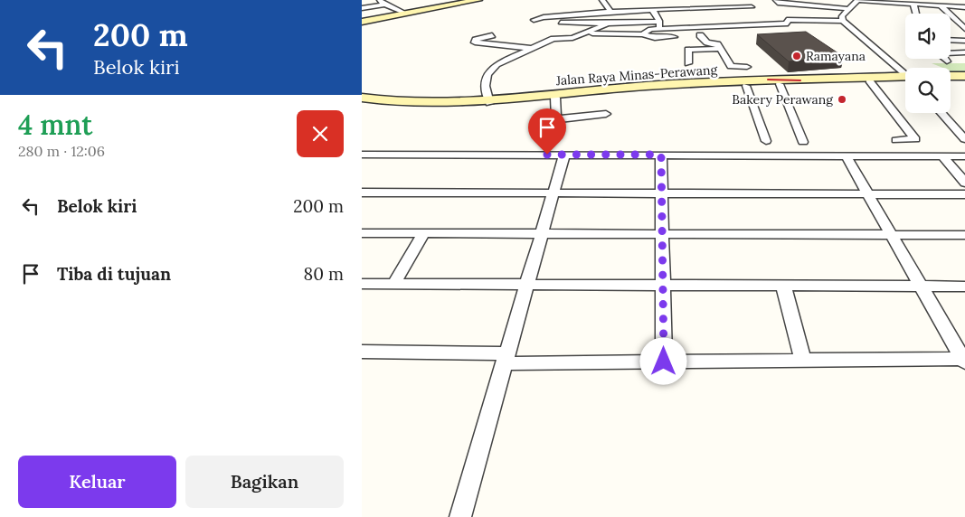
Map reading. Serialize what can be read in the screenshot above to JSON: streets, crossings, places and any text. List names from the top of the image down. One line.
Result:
{"streets":{"main road":["Jalan Raya Minas-Perawang"]},"places":["Ramayana","Bakery Perawang"],"page":{"turn":["200 m","Belok kiri"],"heading":["4 mnt","280 m · 12:06"],"list":[{"name":"Belok kiri","value":"200 m"},{"name":"Tiba di tujuan","value":"80 m"}],"buttons":["Keluar","Bagikan"]}}
